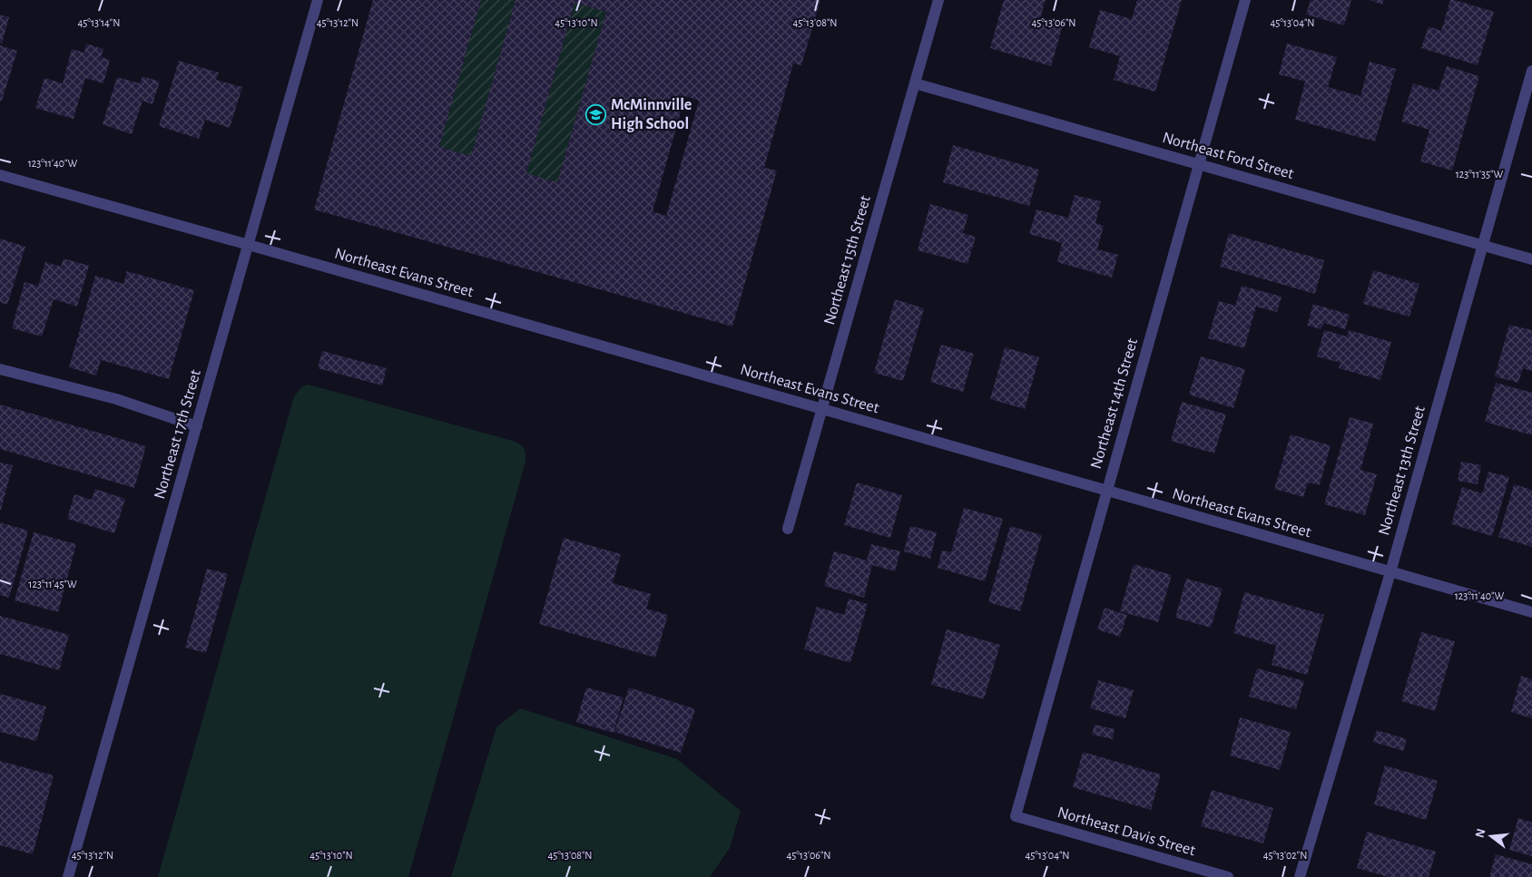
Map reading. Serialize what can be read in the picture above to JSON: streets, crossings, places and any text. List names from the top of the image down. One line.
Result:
{"streets":{"street":["Northeast Ford Street","Northeast 15th Street","Northeast Evans Street","Northeast 14th Street","Northeast 17th Street","Northeast 13th Street","Northeast Davis Street"]},"crossings":[["Northeast Ford Street","Northeast 15th Street"],["Northeast Ford Street","Northeast 14th Street"],["Northeast Ford Street","Northeast 13th Street"],["Northeast 15th Street","Northeast Evans Street"],["Northeast Evans Street","Northeast 14th Street"],["Northeast Evans Street","Northeast 17th Street"],["Northeast Evans Street","Northeast 13th Street"],["Northeast 14th Street","Northeast Davis Street"]],"places":{"school or university":["McMinnville High School"]},"north":"left","coordinates":["45°13'14\"N","45°13'12\"N","45°13'10\"N","45°13'08\"N","45°13'06\"N","45°13'04\"N","123°11'40\"W","123°11'35\"W","123°11'45\"W","45°13'02\"N"]}
